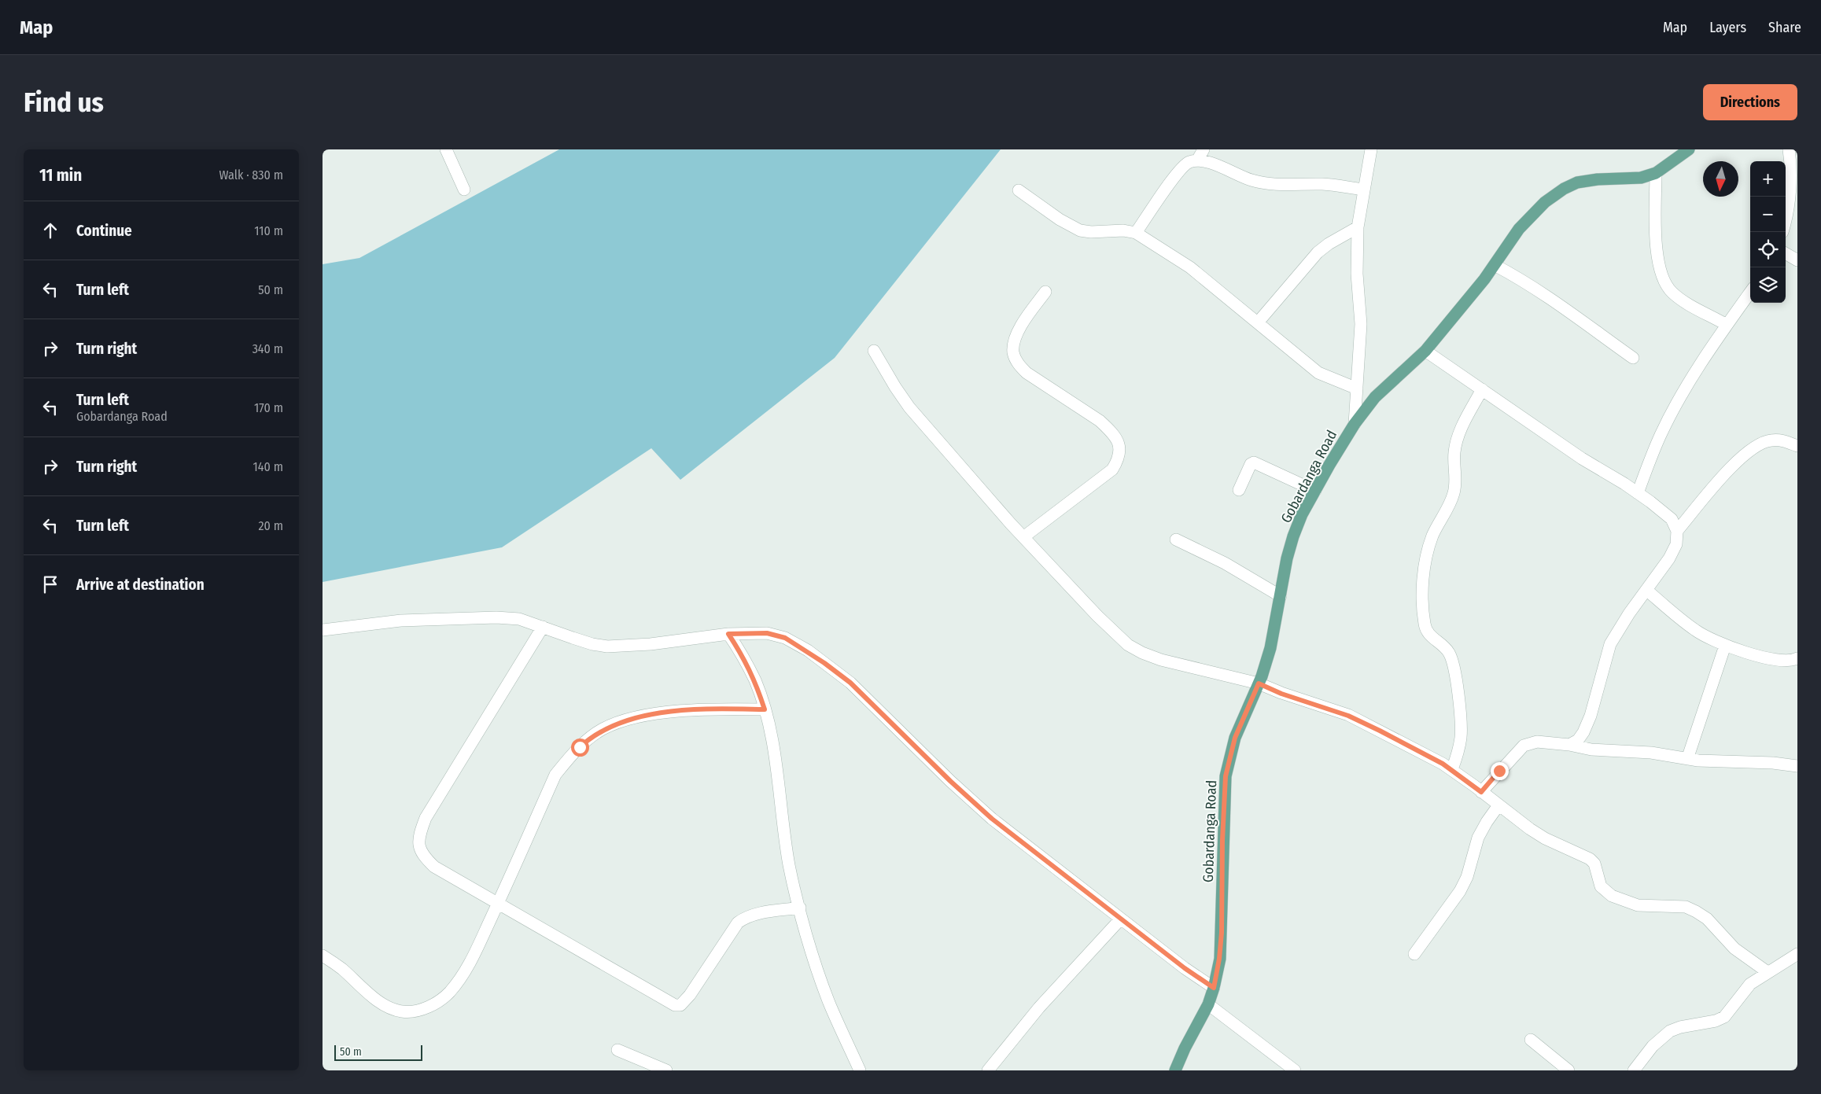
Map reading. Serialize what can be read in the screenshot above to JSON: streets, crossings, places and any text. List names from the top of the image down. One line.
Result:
{"streets":{"main road":["Gobardanga Road"]},"scale_bar":"50 m","north":"bottom","page":{"header":"Map","nav":["Map","Layers","Share"],"buttons":"Directions","title":"Find us","heading":["11 min","Walk · 830 m"],"map_buttons":["+","−"],"list":[["Continue","110 m"],["Turn left","50 m"],["Turn right","340 m"],["Turn left","Gobardanga Road","170 m"],["Turn right","140 m"],["Turn left","20 m"],"Arrive at destination"],"scale":"50 m"}}
